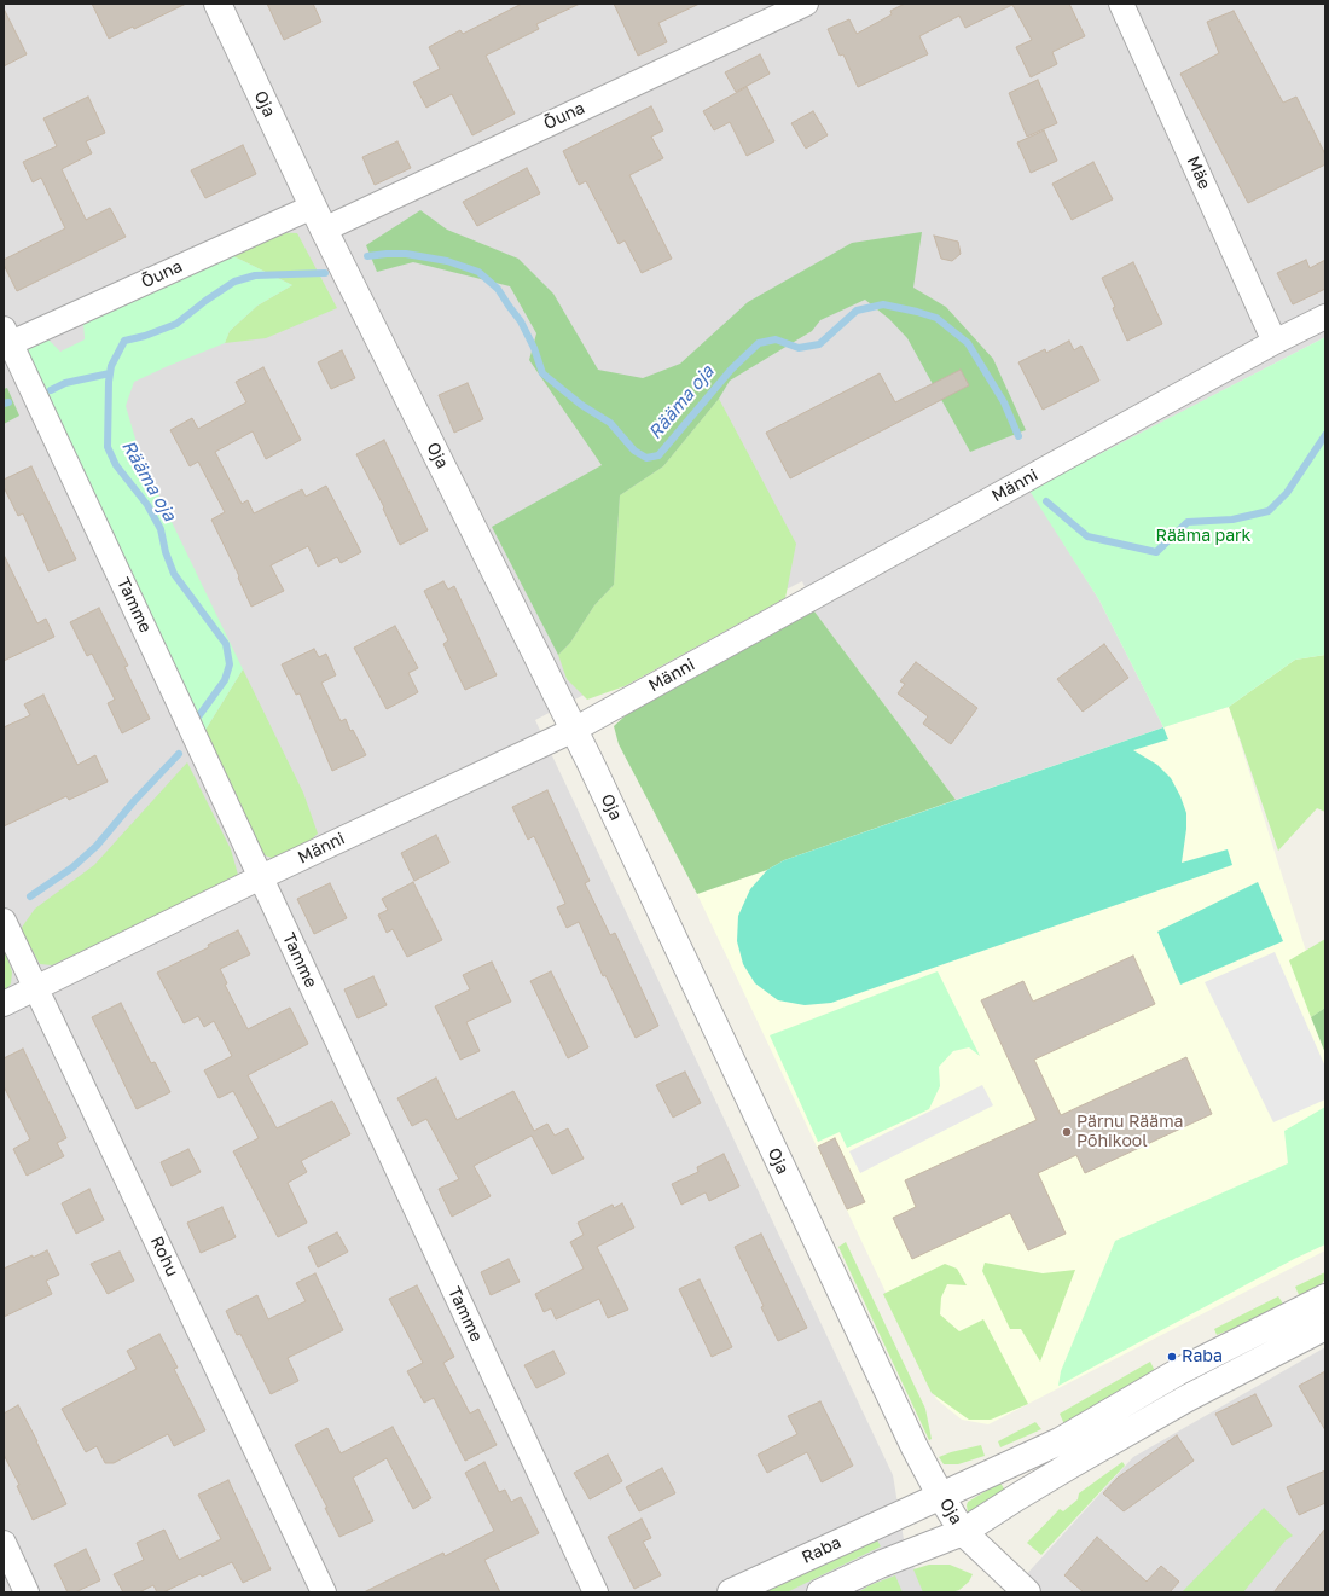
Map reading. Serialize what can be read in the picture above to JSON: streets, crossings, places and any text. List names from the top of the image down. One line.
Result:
{"streets":{"street":["Oja","Õuna","Mäe","Männi","Tamme","Rohu","Raba"]},"crossings":[["Oja","Õuna"],["Oja","Männi"],["Oja","Raba"],["Õuna","Tamme"],["Mäe","Männi"],["Männi","Tamme"],["Männi","Rohu"]],"water":["Rääma oja"],"parks":["Rääma park"],"places":["Pärnu Rääma Põhikool","Raba"]}
